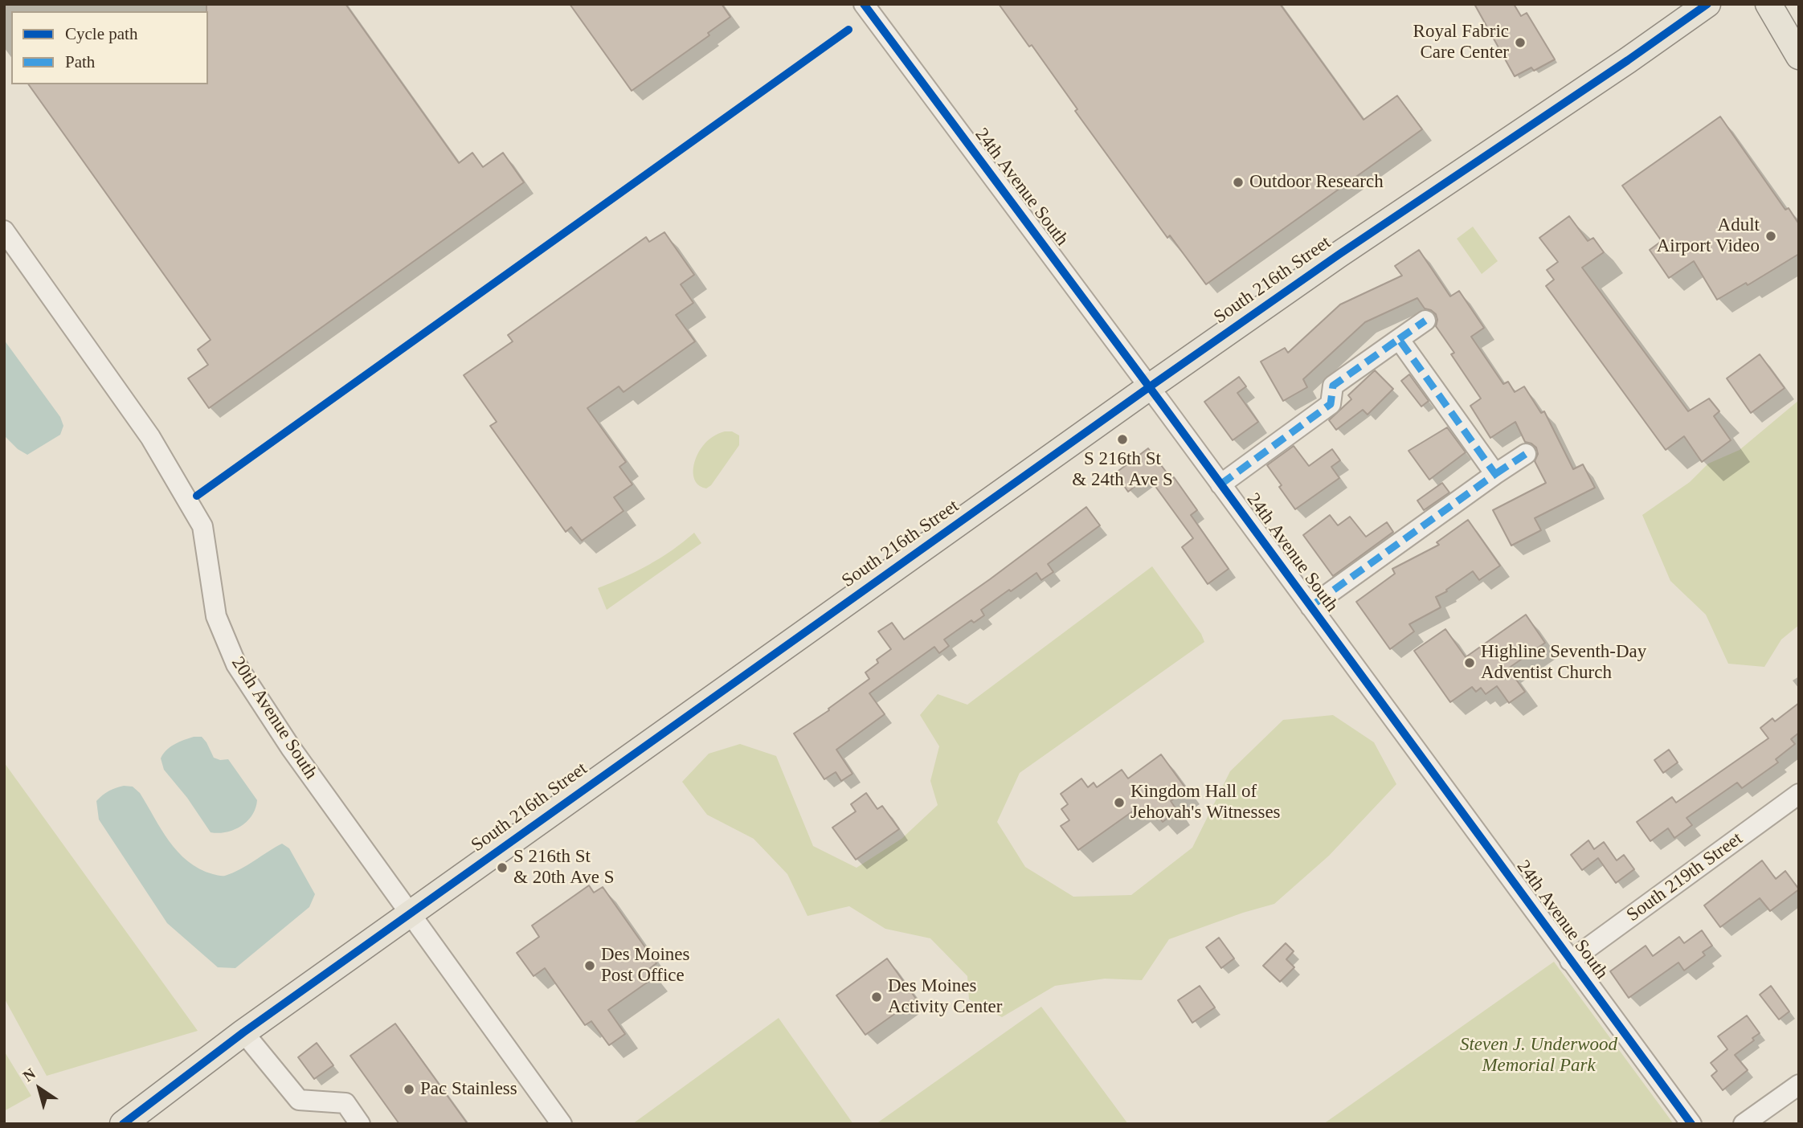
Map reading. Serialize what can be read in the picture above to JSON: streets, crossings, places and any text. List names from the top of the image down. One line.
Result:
{"streets":{"main road":["South 216th Street"],"street":["24th Avenue South","20th Avenue South","South 219th Street"]},"crossings":[["24th Avenue South","South 216th Street"],["24th Avenue South","South 219th Street"],["South 216th Street","20th Avenue South"]],"parks":["Steven J. Underwood Memorial Park"],"places":["Royal Fabric Care Center","Outdoor Research","Adult Airport Video","S 216th St & 24th Ave S","Highline Seventh-Day Adventist Church","Kingdom Hall of Jehovah's Witnesses","S 216th St & 20th Ave S","Des Moines Post Office","Des Moines Activity Center","Pac Stainless"],"legend":["Cycle path","Path"],"north":"top left"}
